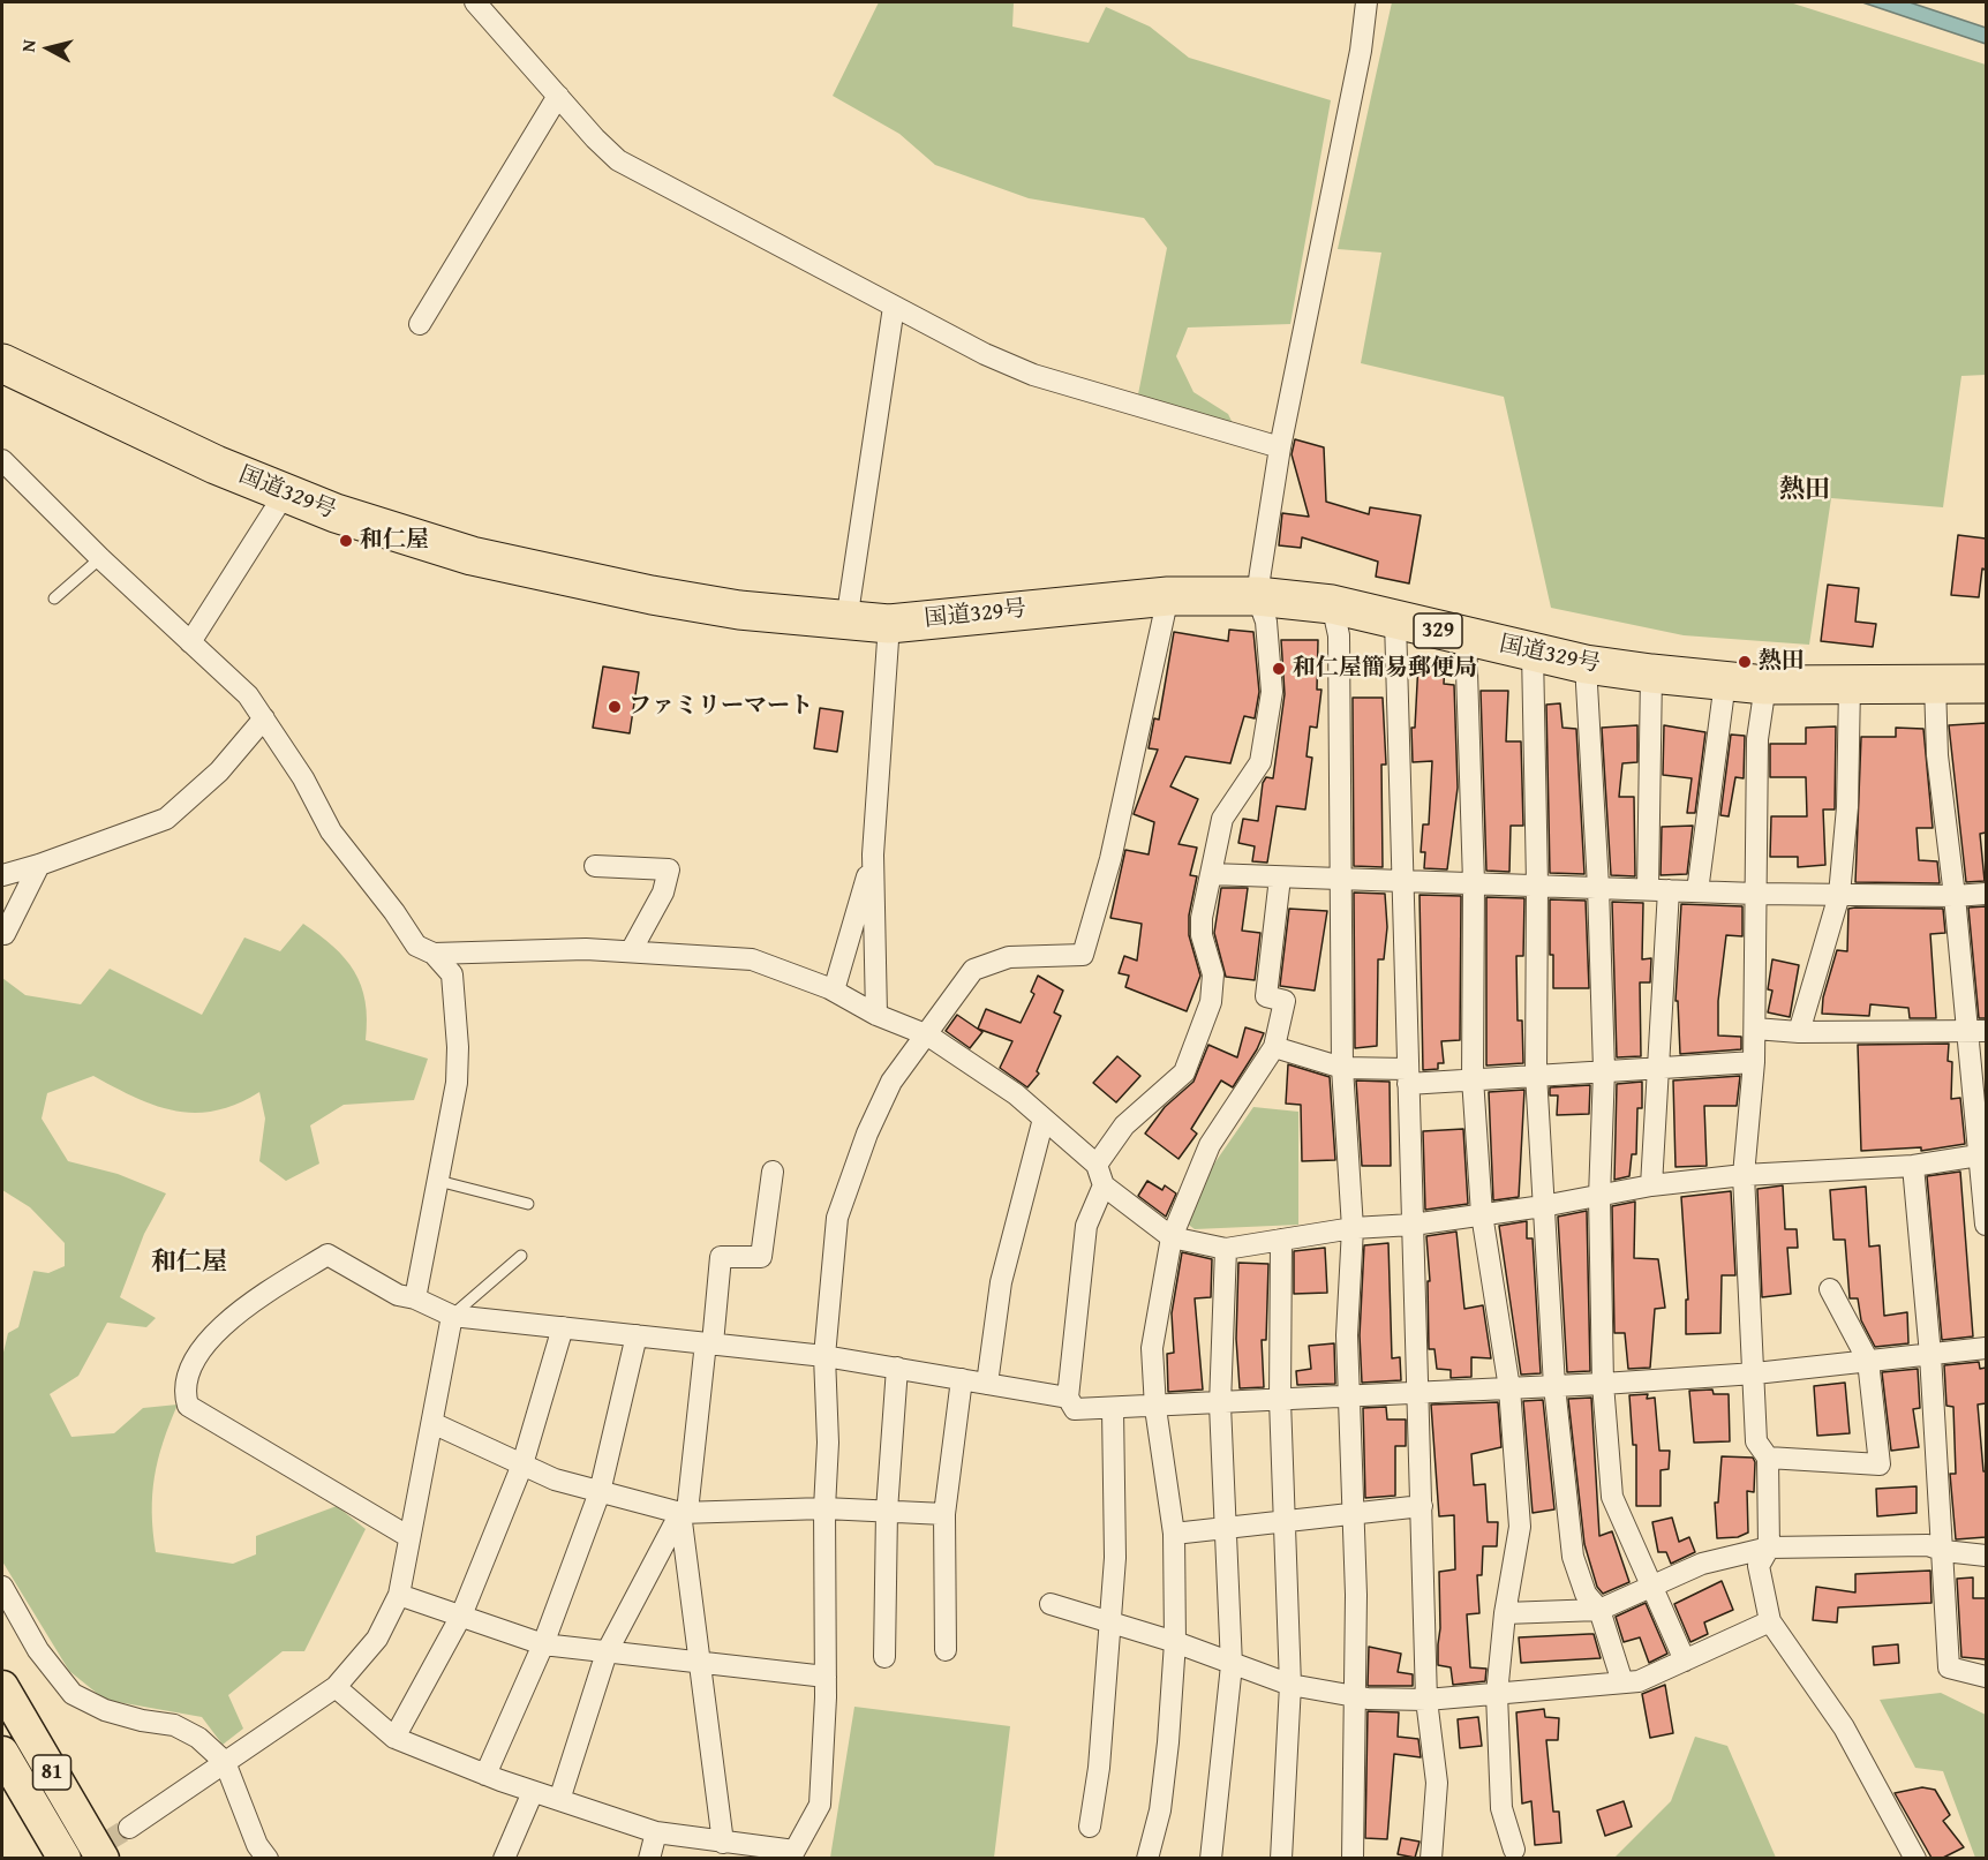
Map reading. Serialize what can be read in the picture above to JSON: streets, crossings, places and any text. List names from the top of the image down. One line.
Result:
{"streets":{"highway":["国道329号","329"],"main road":["81"]},"districts":["熱田","和仁屋"],"places":["和仁屋","熱田","和仁屋簡易郵便局","ファミリーマート"],"north":"left"}
